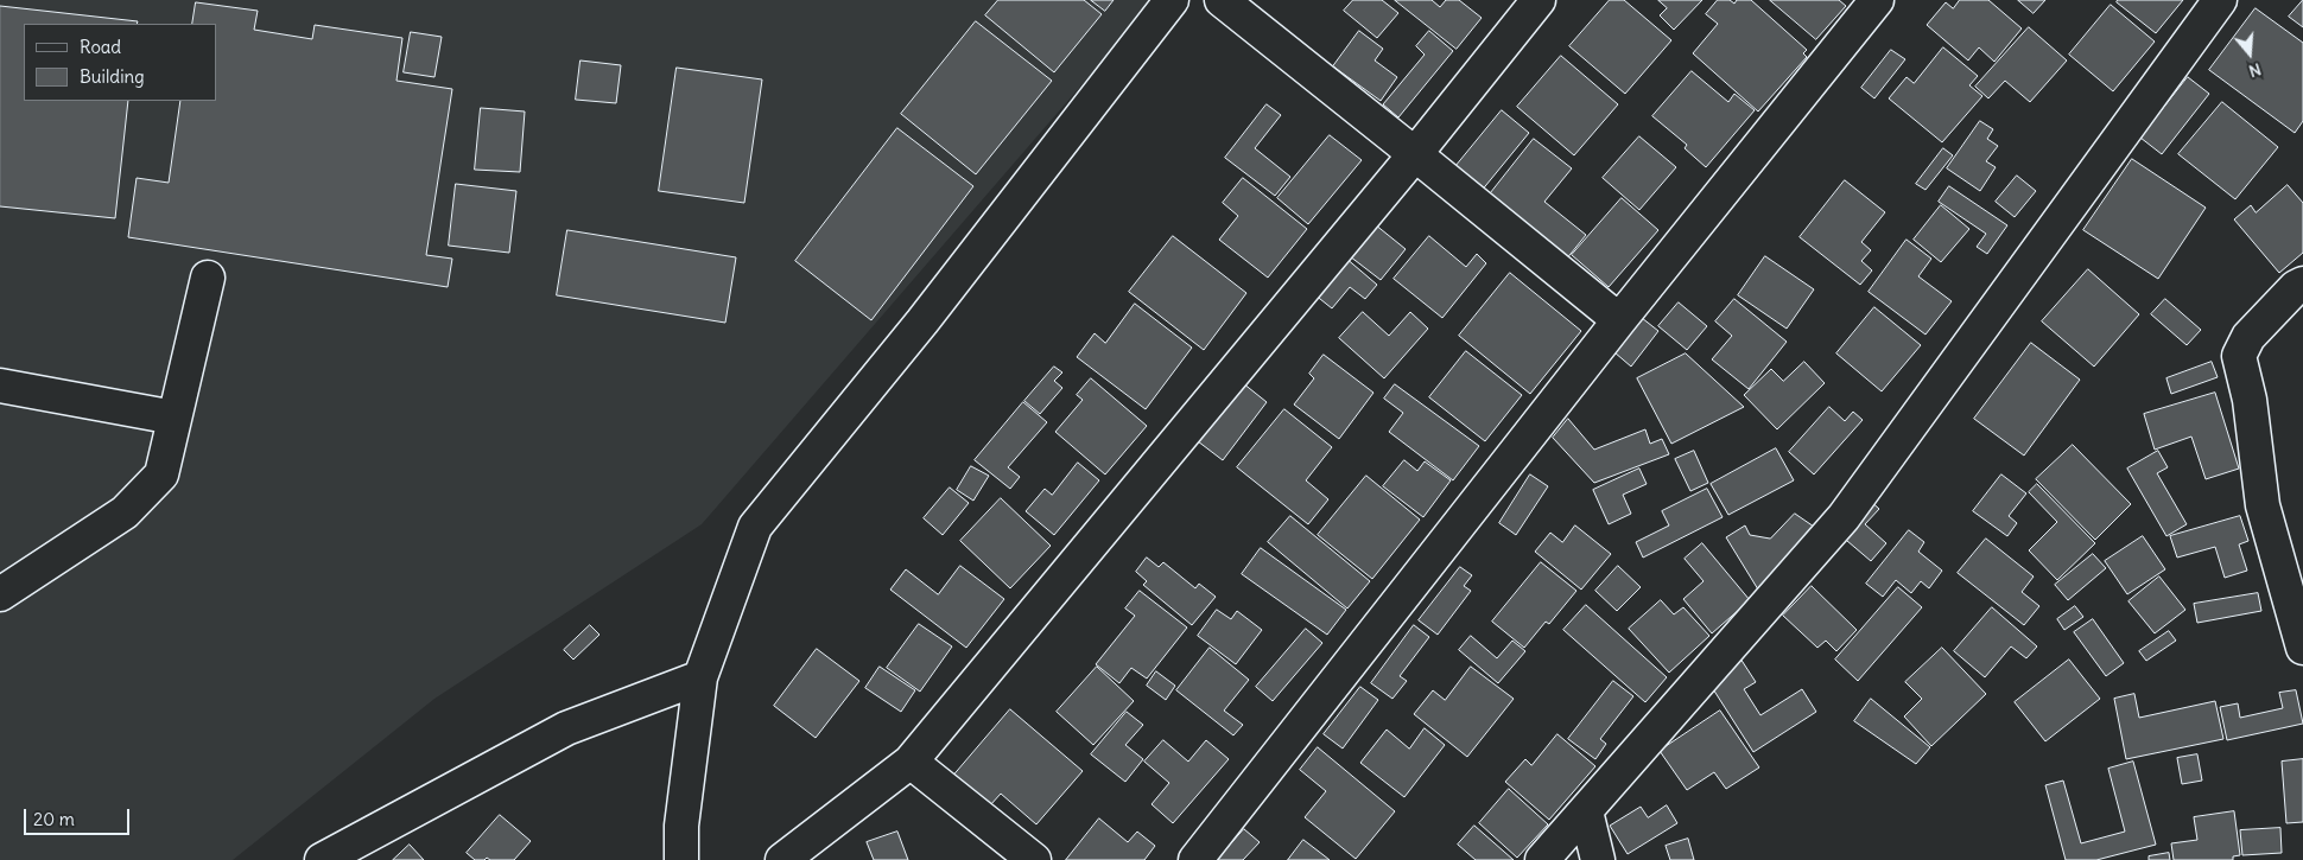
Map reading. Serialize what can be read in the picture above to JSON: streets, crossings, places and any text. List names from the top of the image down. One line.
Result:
{"legend":["Road","Building"],"scale_bar":"20 m","north":"bottom"}
